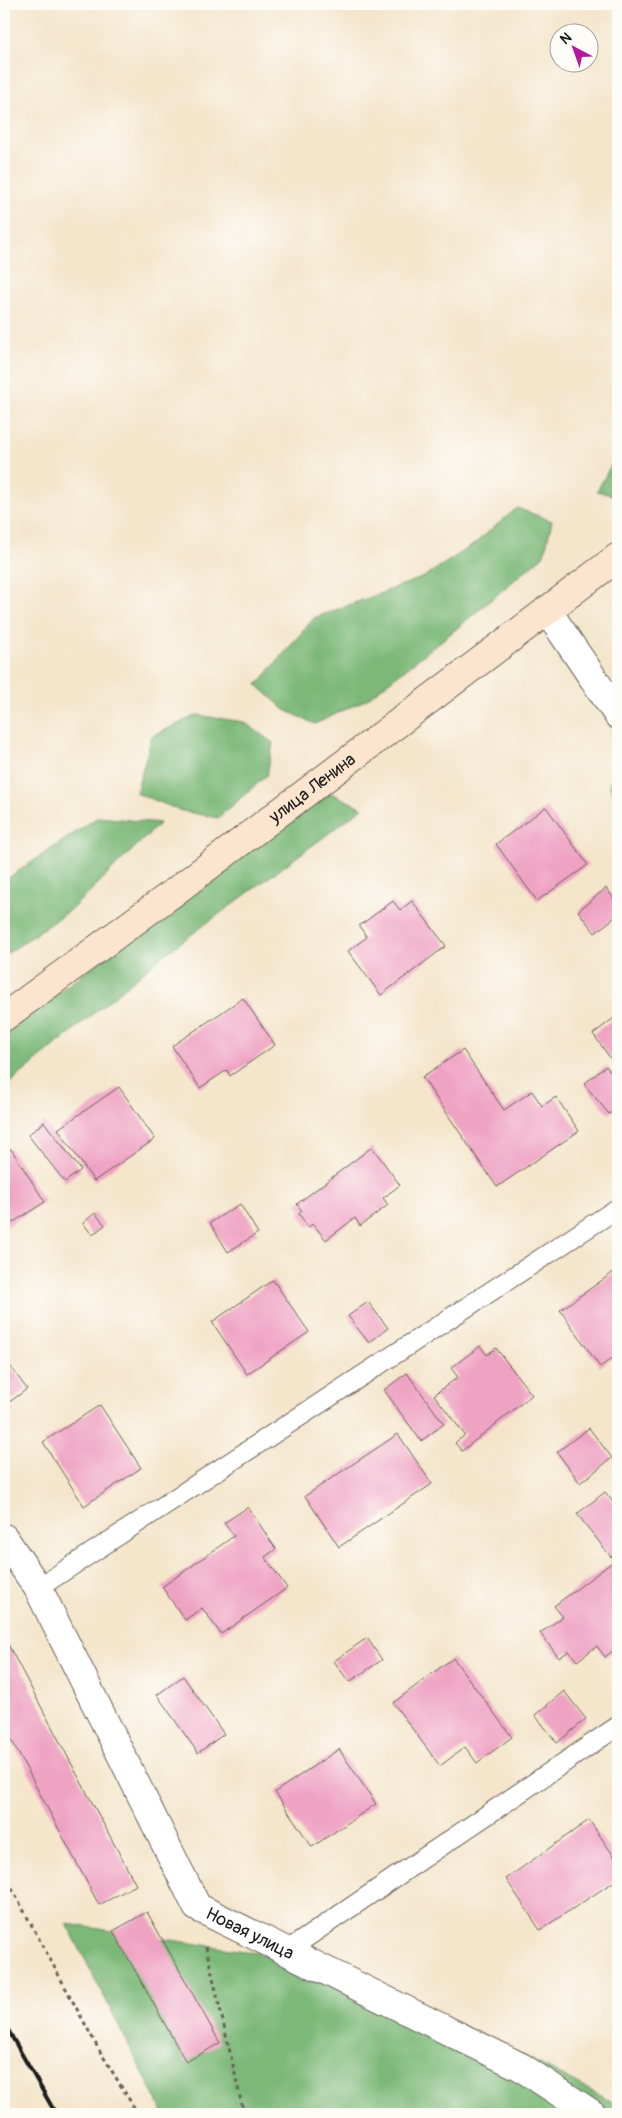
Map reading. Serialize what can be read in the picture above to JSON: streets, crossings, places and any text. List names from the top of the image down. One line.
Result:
{"streets":{"main road":["улица Ленина"],"street":["Новая улица"]},"north":"top left"}
